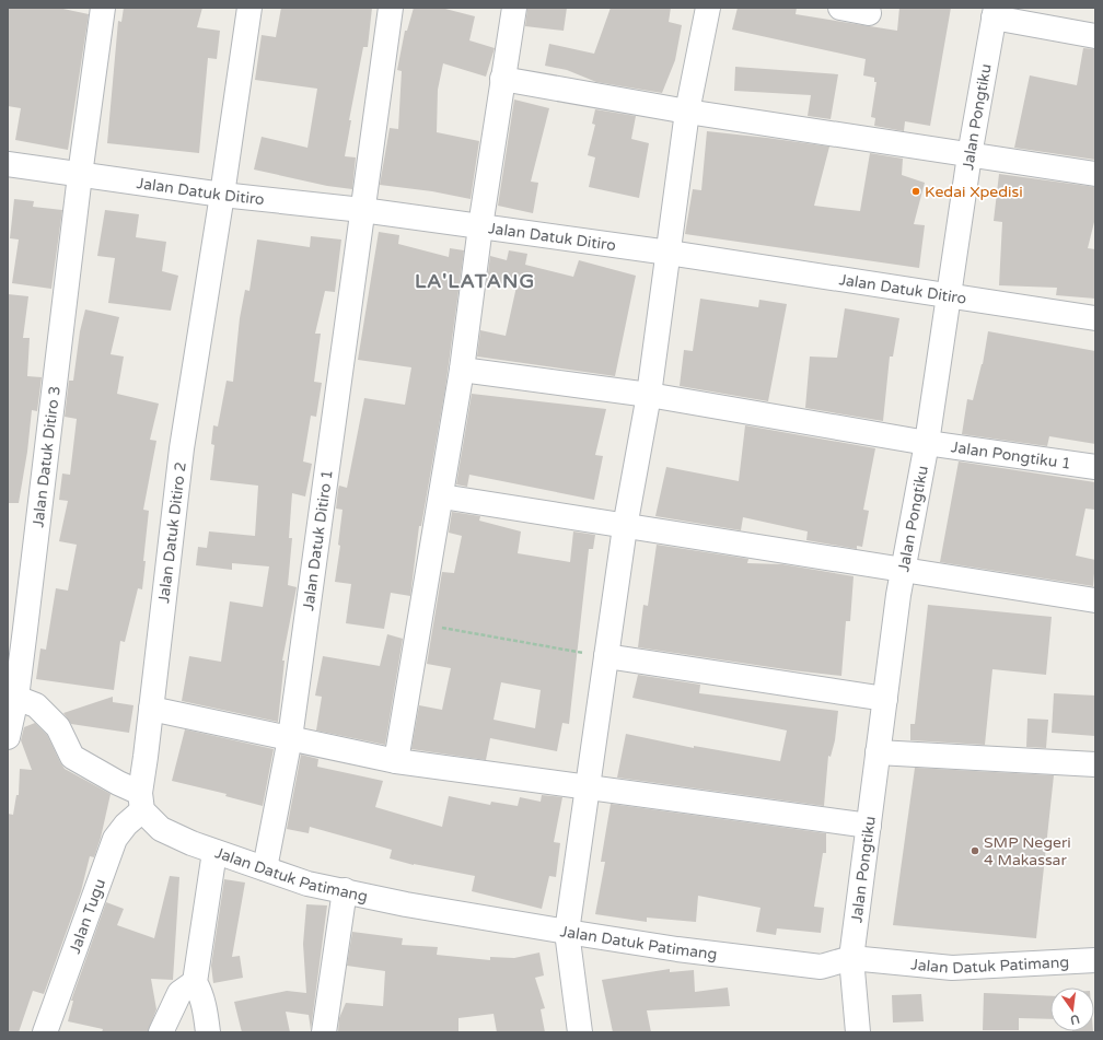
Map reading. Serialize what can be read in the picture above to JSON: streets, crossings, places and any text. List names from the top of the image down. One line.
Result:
{"streets":{"street":["Jalan Pongtiku","Jalan Datuk Ditiro","Jalan Pongtiku 1","Jalan Datuk Ditiro 3","Jalan Datuk Ditiro 2","Jalan Datuk Ditiro 1","Jalan Datuk Patimang","Jalan Tugu"]},"crossings":[["Jalan Pongtiku","Jalan Datuk Ditiro"],["Jalan Pongtiku","Jalan Pongtiku 1"],["Jalan Pongtiku","Jalan Datuk Patimang"],["Jalan Datuk Ditiro","Jalan Datuk Ditiro 3"],["Jalan Datuk Ditiro","Jalan Datuk Ditiro 2"],["Jalan Datuk Ditiro","Jalan Datuk Ditiro 1"],["Jalan Datuk Ditiro 2","Jalan Datuk Patimang"],["Jalan Datuk Ditiro 2","Jalan Tugu"],["Jalan Datuk Ditiro 1","Jalan Datuk Patimang"],["Jalan Datuk Patimang","Jalan Tugu"]],"districts":["LA'LATANG"],"places":["Kedai Xpedisi","SMP Negeri 4 Makassar"],"north":"bottom"}
